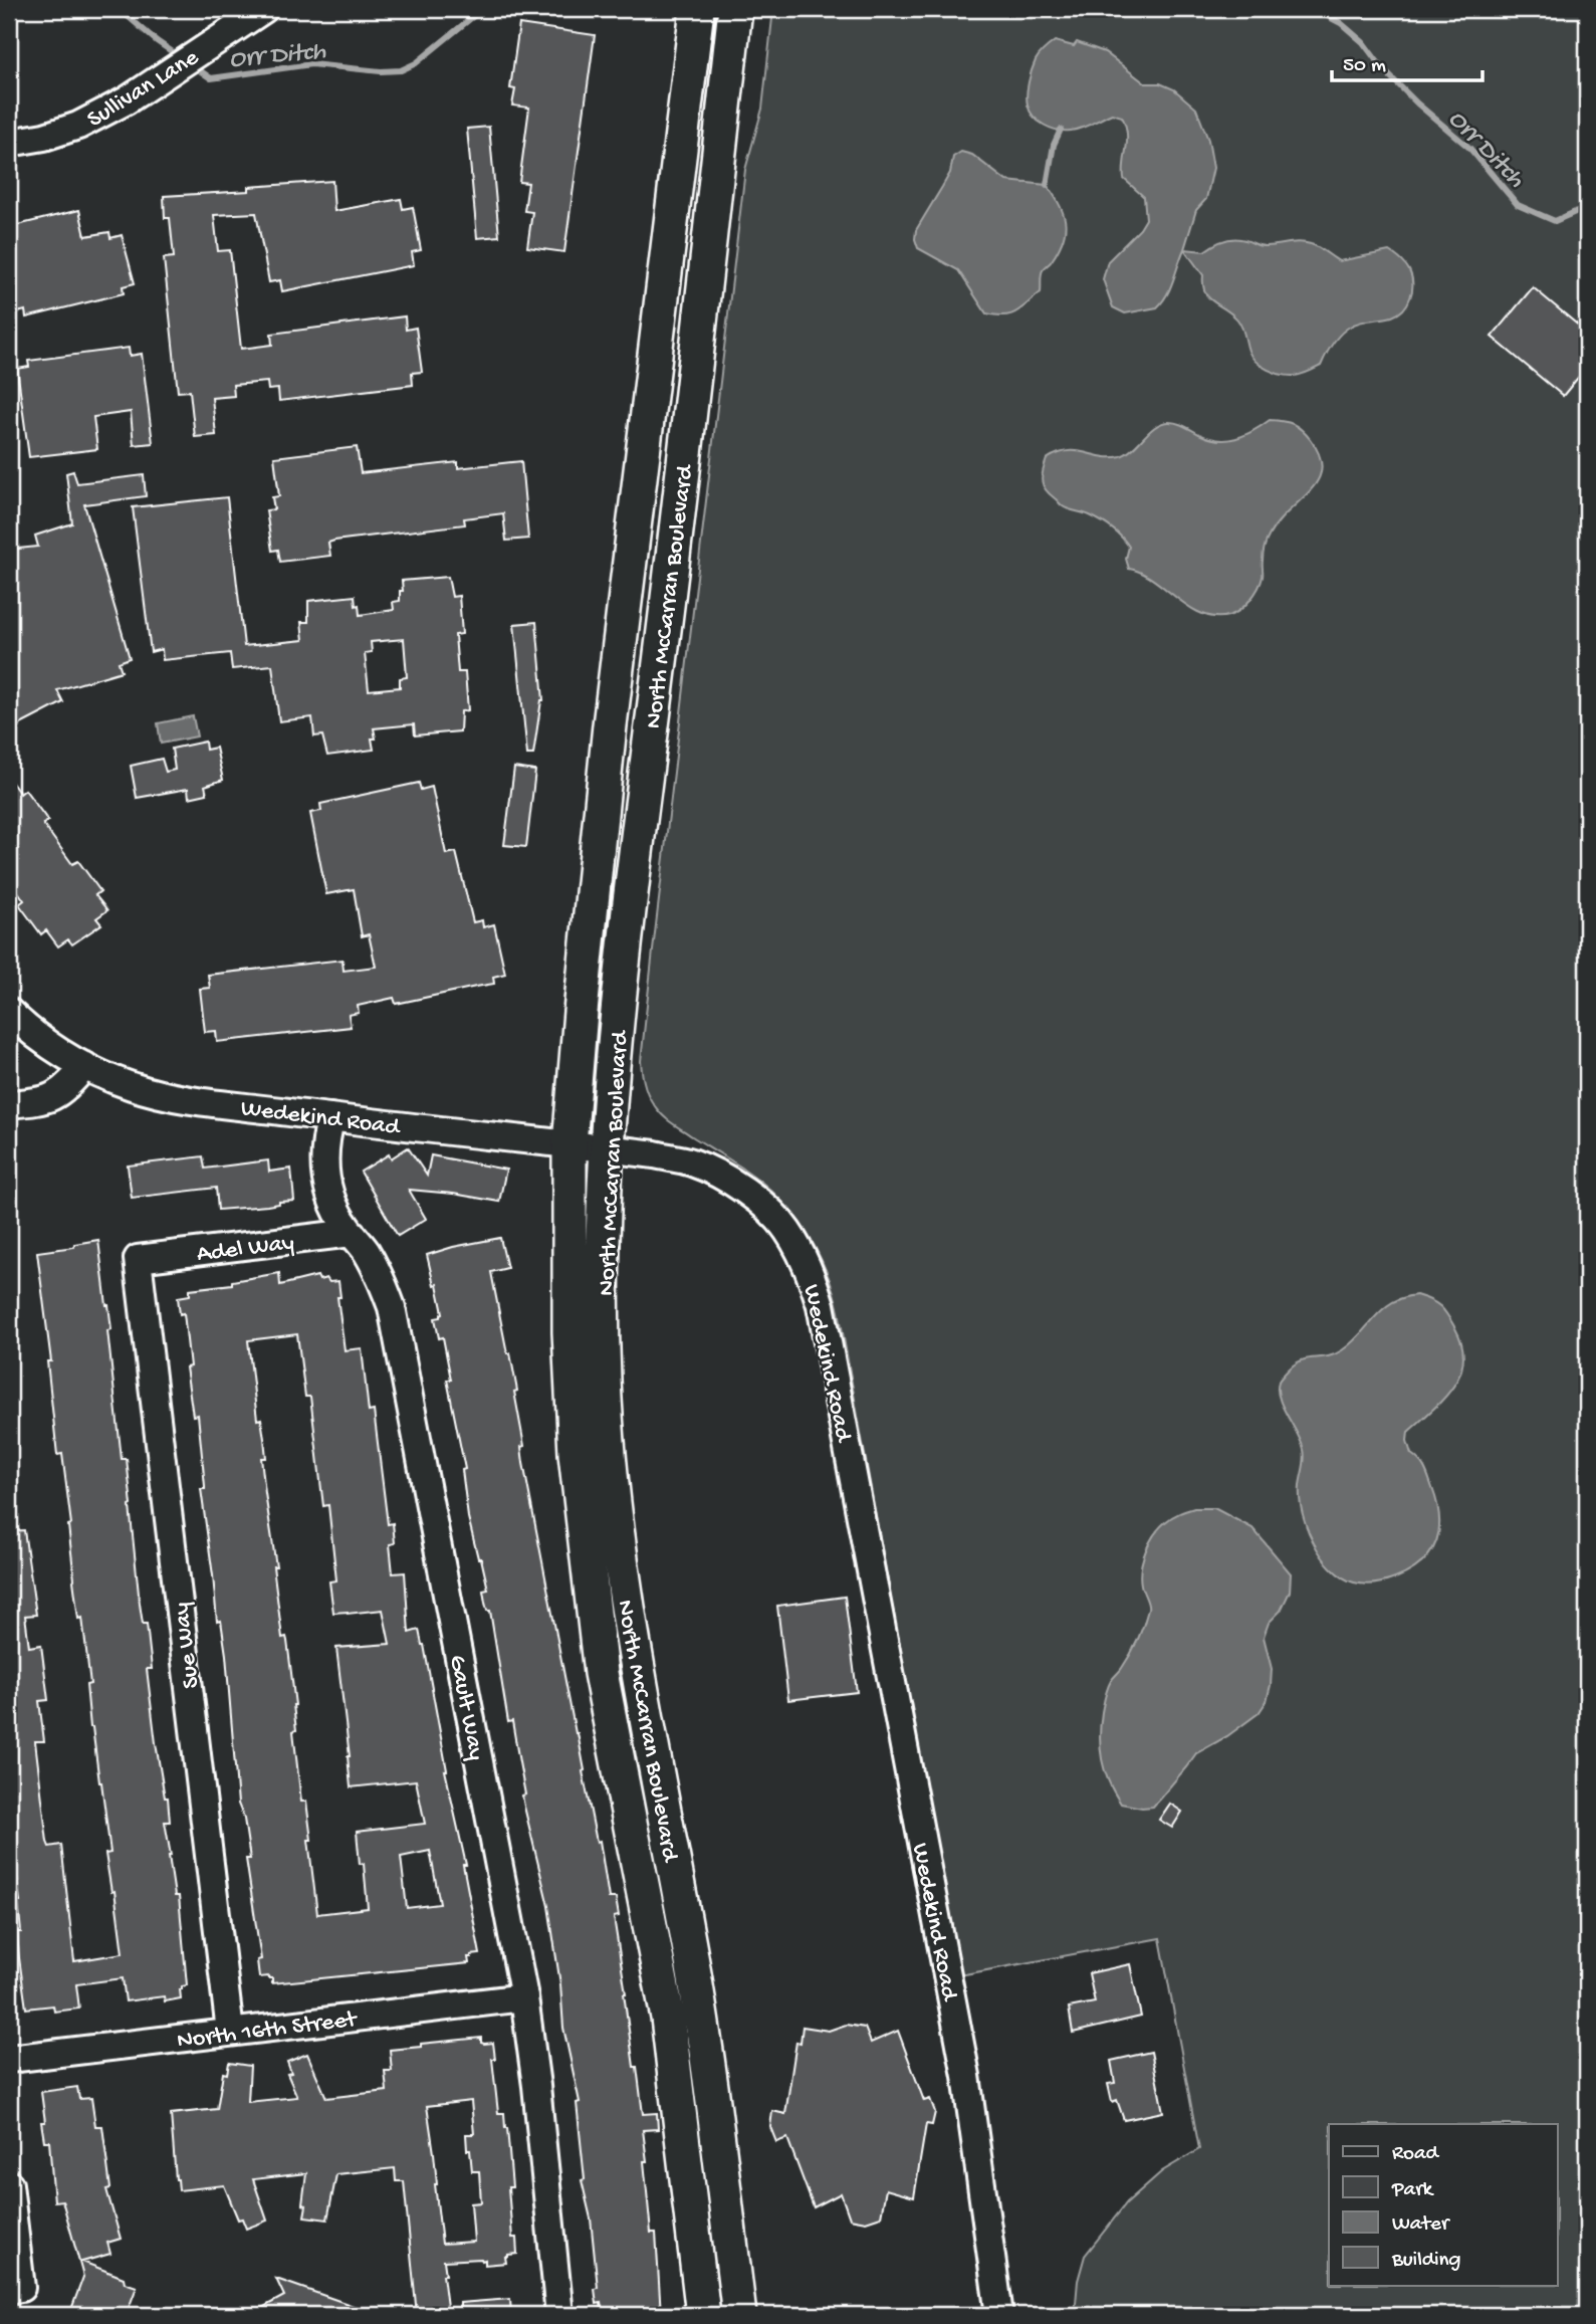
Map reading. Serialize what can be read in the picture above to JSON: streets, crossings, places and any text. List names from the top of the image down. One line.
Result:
{"streets":{"main road":["North McCarran Boulevard"],"street":["Sullivan Lane","Wedekind Road","Adel Way","Sue Way","Gault Way","North 16th Street"]},"crossings":[["North McCarran Boulevard","Wedekind Road"],["Wedekind Road","Gault Way"],["Adel Way","Sue Way"],["Adel Way","Gault Way"],["Sue Way","North 16th Street"],["Gault Way","North 16th Street"]],"water":["Orr Ditch"],"legend":["Road","Park","Water","Building"],"scale_bar":"50 m"}
